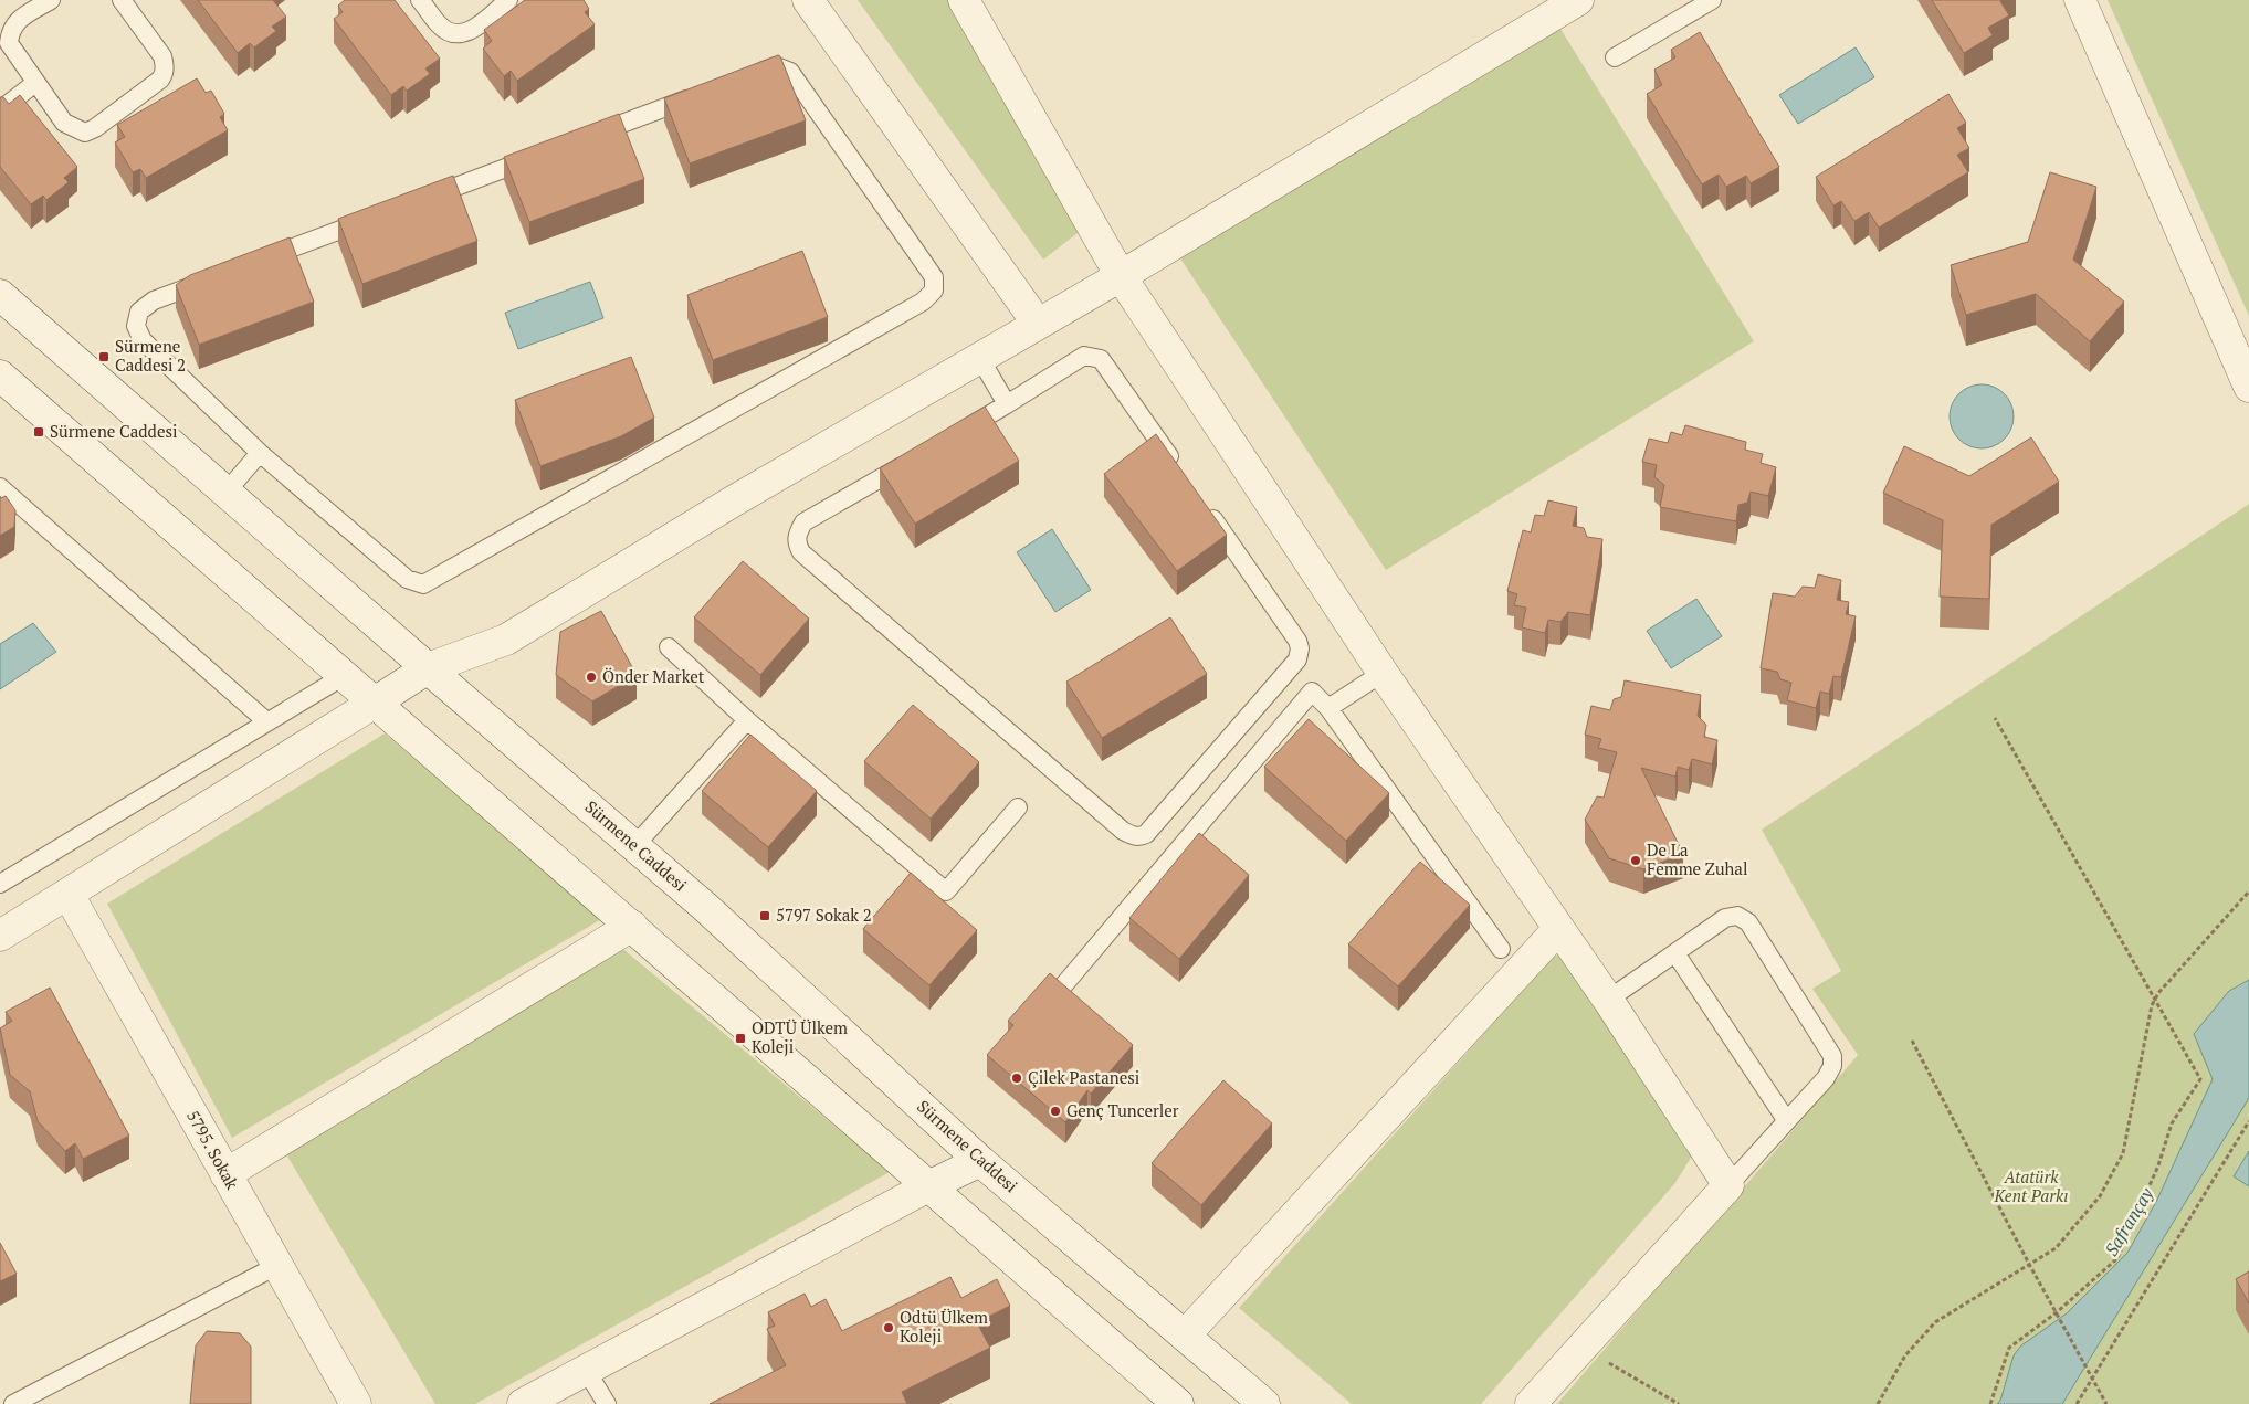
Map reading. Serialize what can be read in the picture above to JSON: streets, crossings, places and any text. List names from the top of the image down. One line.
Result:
{"streets":{"street":["Sürmene Caddesi","5795. Sokak"]},"water":["Safrançay"],"parks":["Atatürk Kent Parkı"],"places":{"transit":["Sürmene Caddesi 2","Sürmene Caddesi","5797 Sokak 2","ODTÜ Ülkem Koleji"],"other":["Önder Market","De La Femme Zuhal","Çilek Pastanesi","Genç Tuncerler","Odtü Ülkem Koleji"]}}
